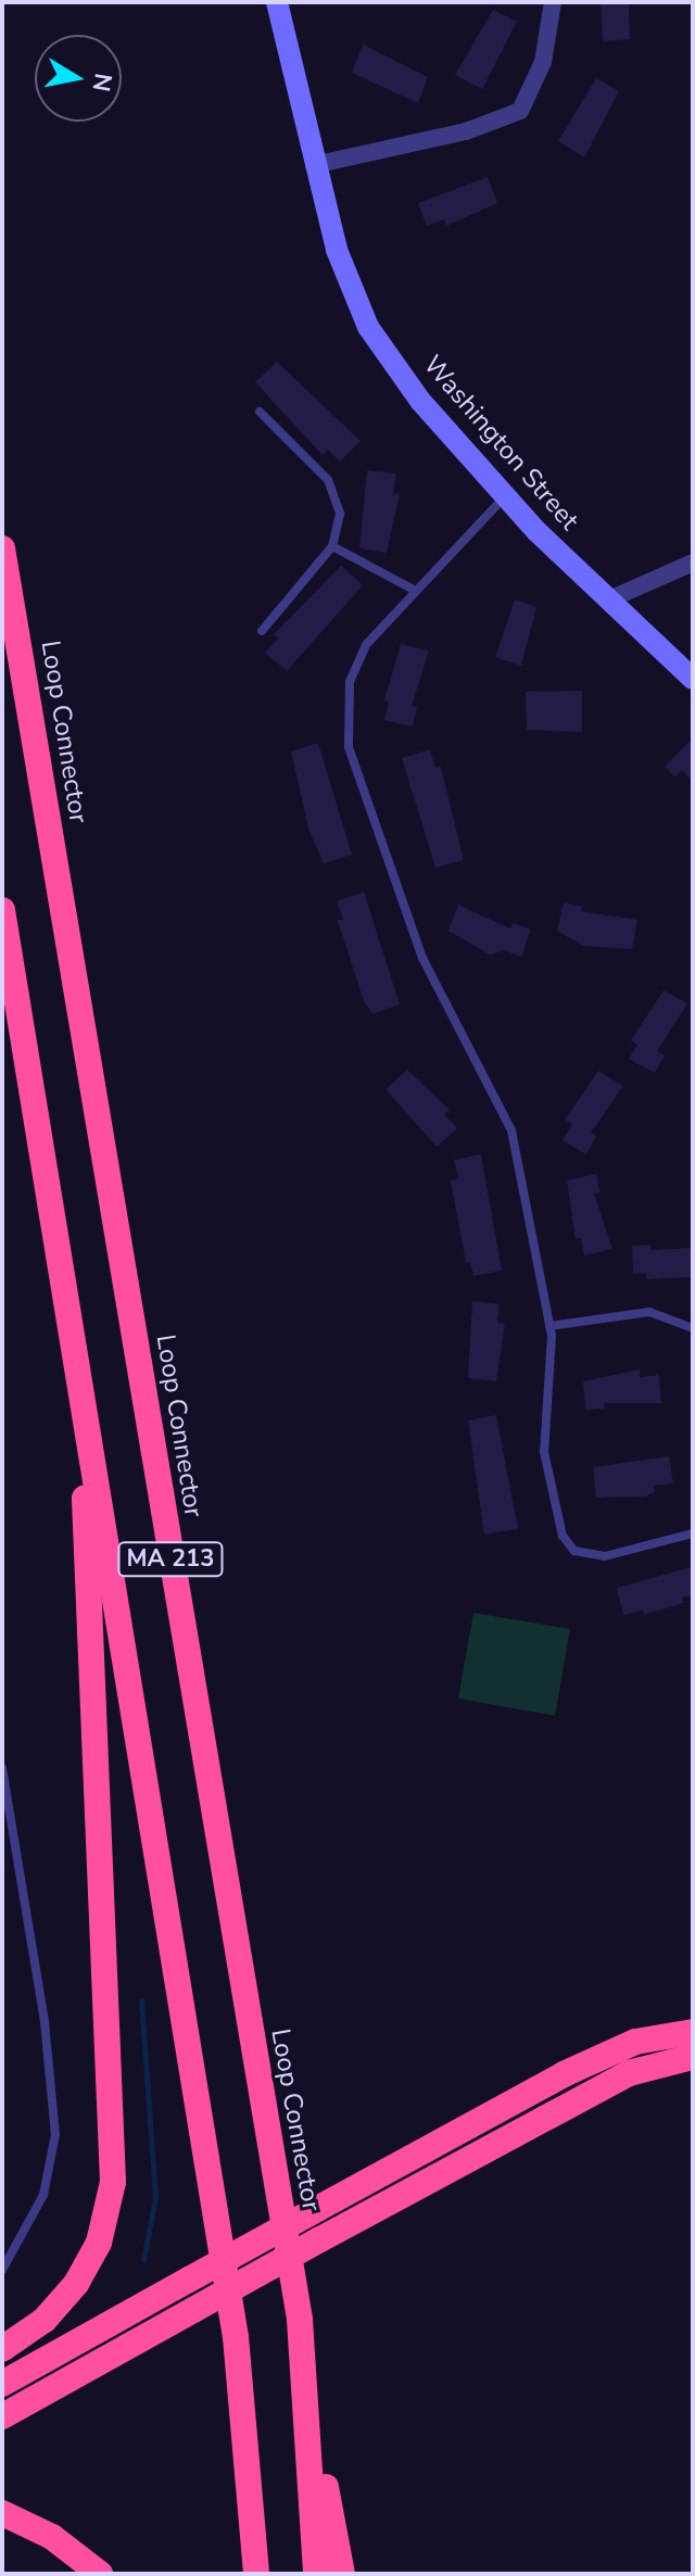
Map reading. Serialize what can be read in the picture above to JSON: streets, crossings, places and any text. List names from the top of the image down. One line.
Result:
{"streets":{"highway":["Loop Connector","MA 213"],"street":["Washington Street"]},"north":"right"}
